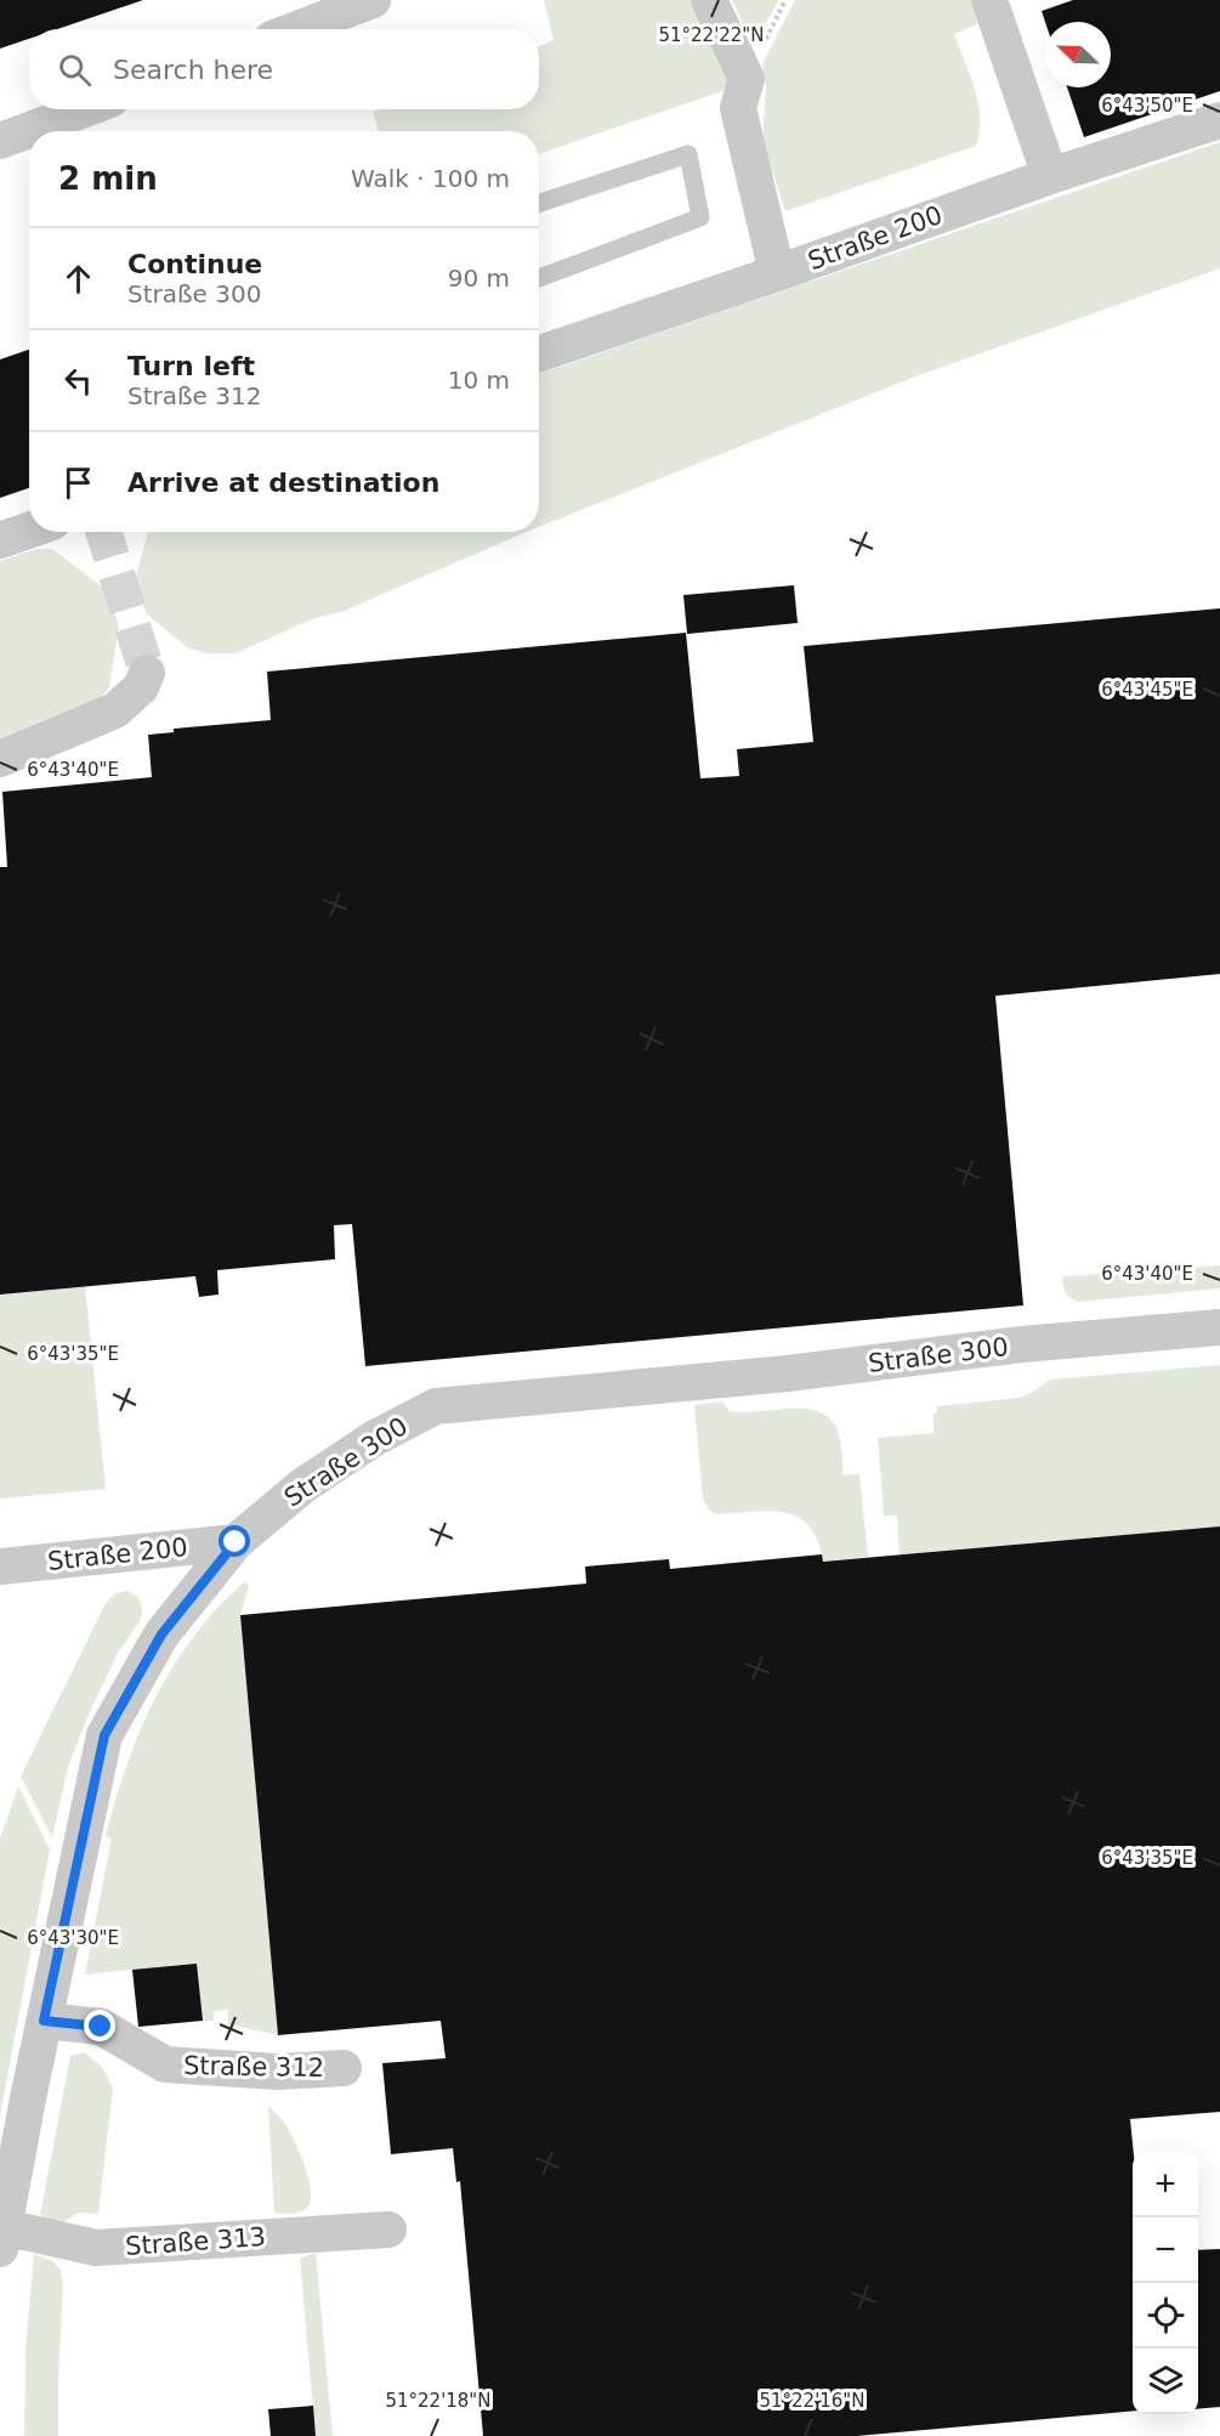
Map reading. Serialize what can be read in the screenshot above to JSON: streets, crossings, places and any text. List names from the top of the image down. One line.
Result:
{"streets":{"street":["Straße 200","Straße 300","Straße 312","Straße 313"]},"crossings":[["Straße 200","Straße 300"],["Straße 300","Straße 312"],["Straße 300","Straße 313"]],"north":"top left","page":{"search":"Search here","heading":["2 min","Walk · 100 m"],"list":[["Continue","Straße 300","90 m"],["Turn left","Straße 312","10 m"],"Arrive at destination"],"map_buttons":["+","−"]},"coordinates":["51°22'22\"N","6°43'50\"E","6°43'45\"E","6°43'40\"E","6°43'35\"E","6°43'30\"E","51°22'18\"N","51°22'16\"N"]}
